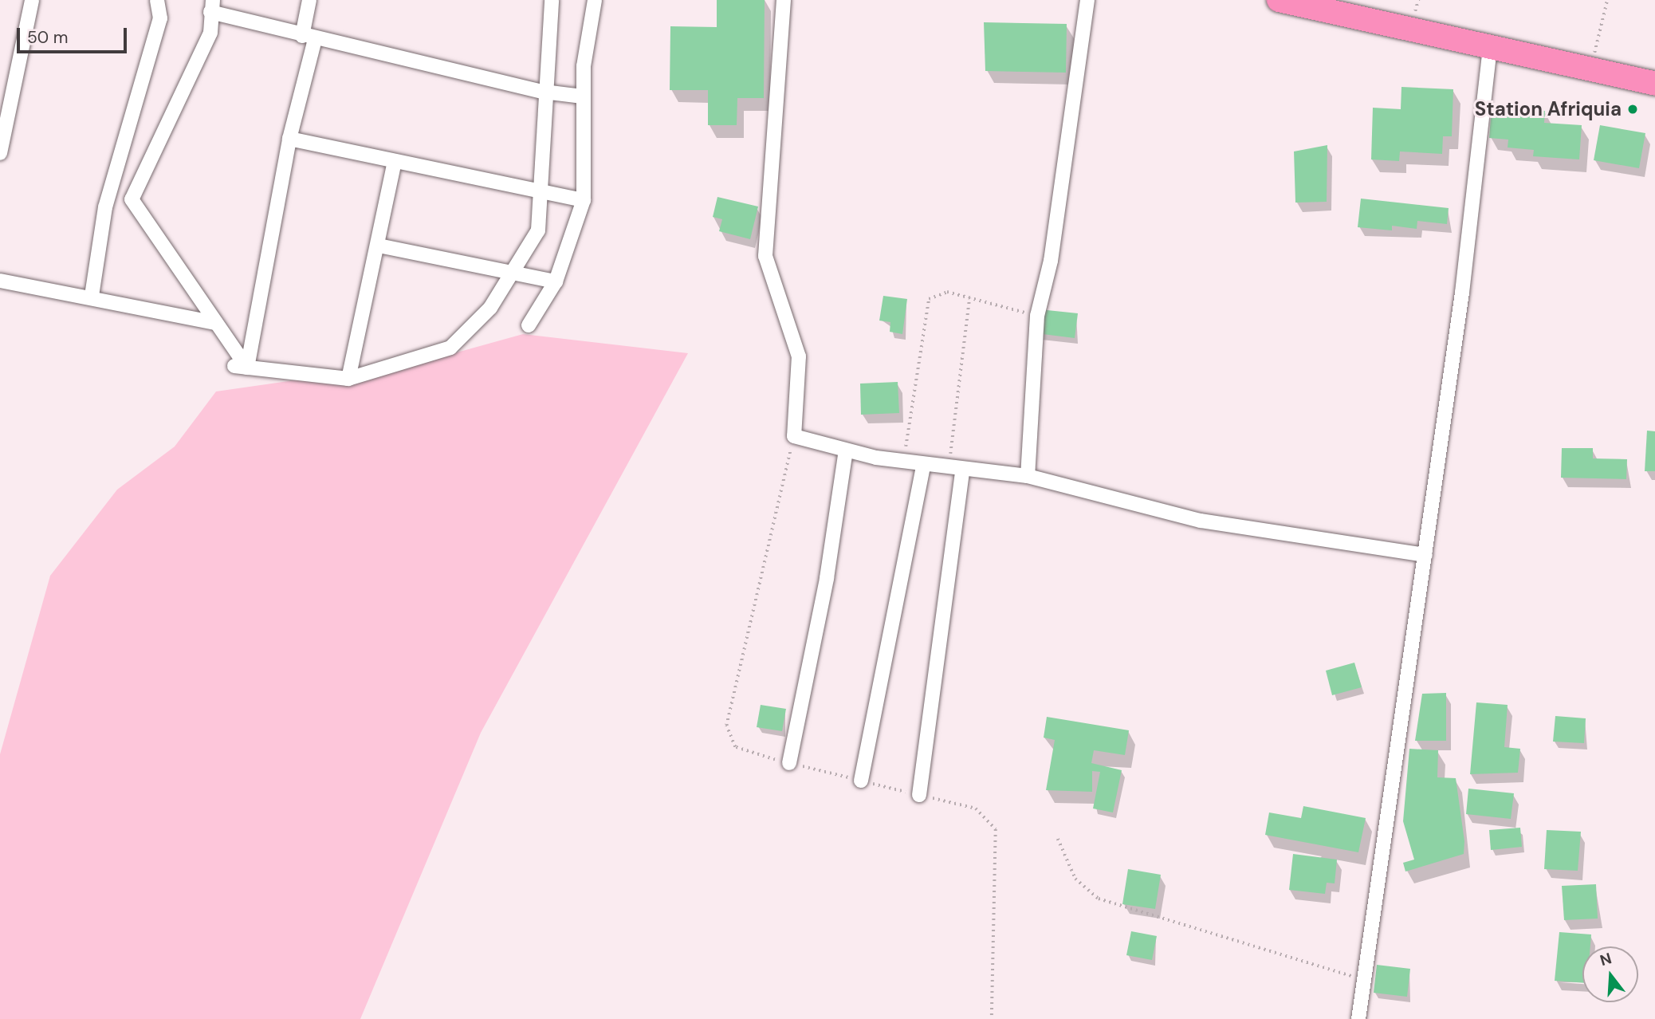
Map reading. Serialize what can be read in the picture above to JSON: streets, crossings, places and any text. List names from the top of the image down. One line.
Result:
{"places":["Station Afriquia"],"scale_bar":"50 m","north":"top"}
